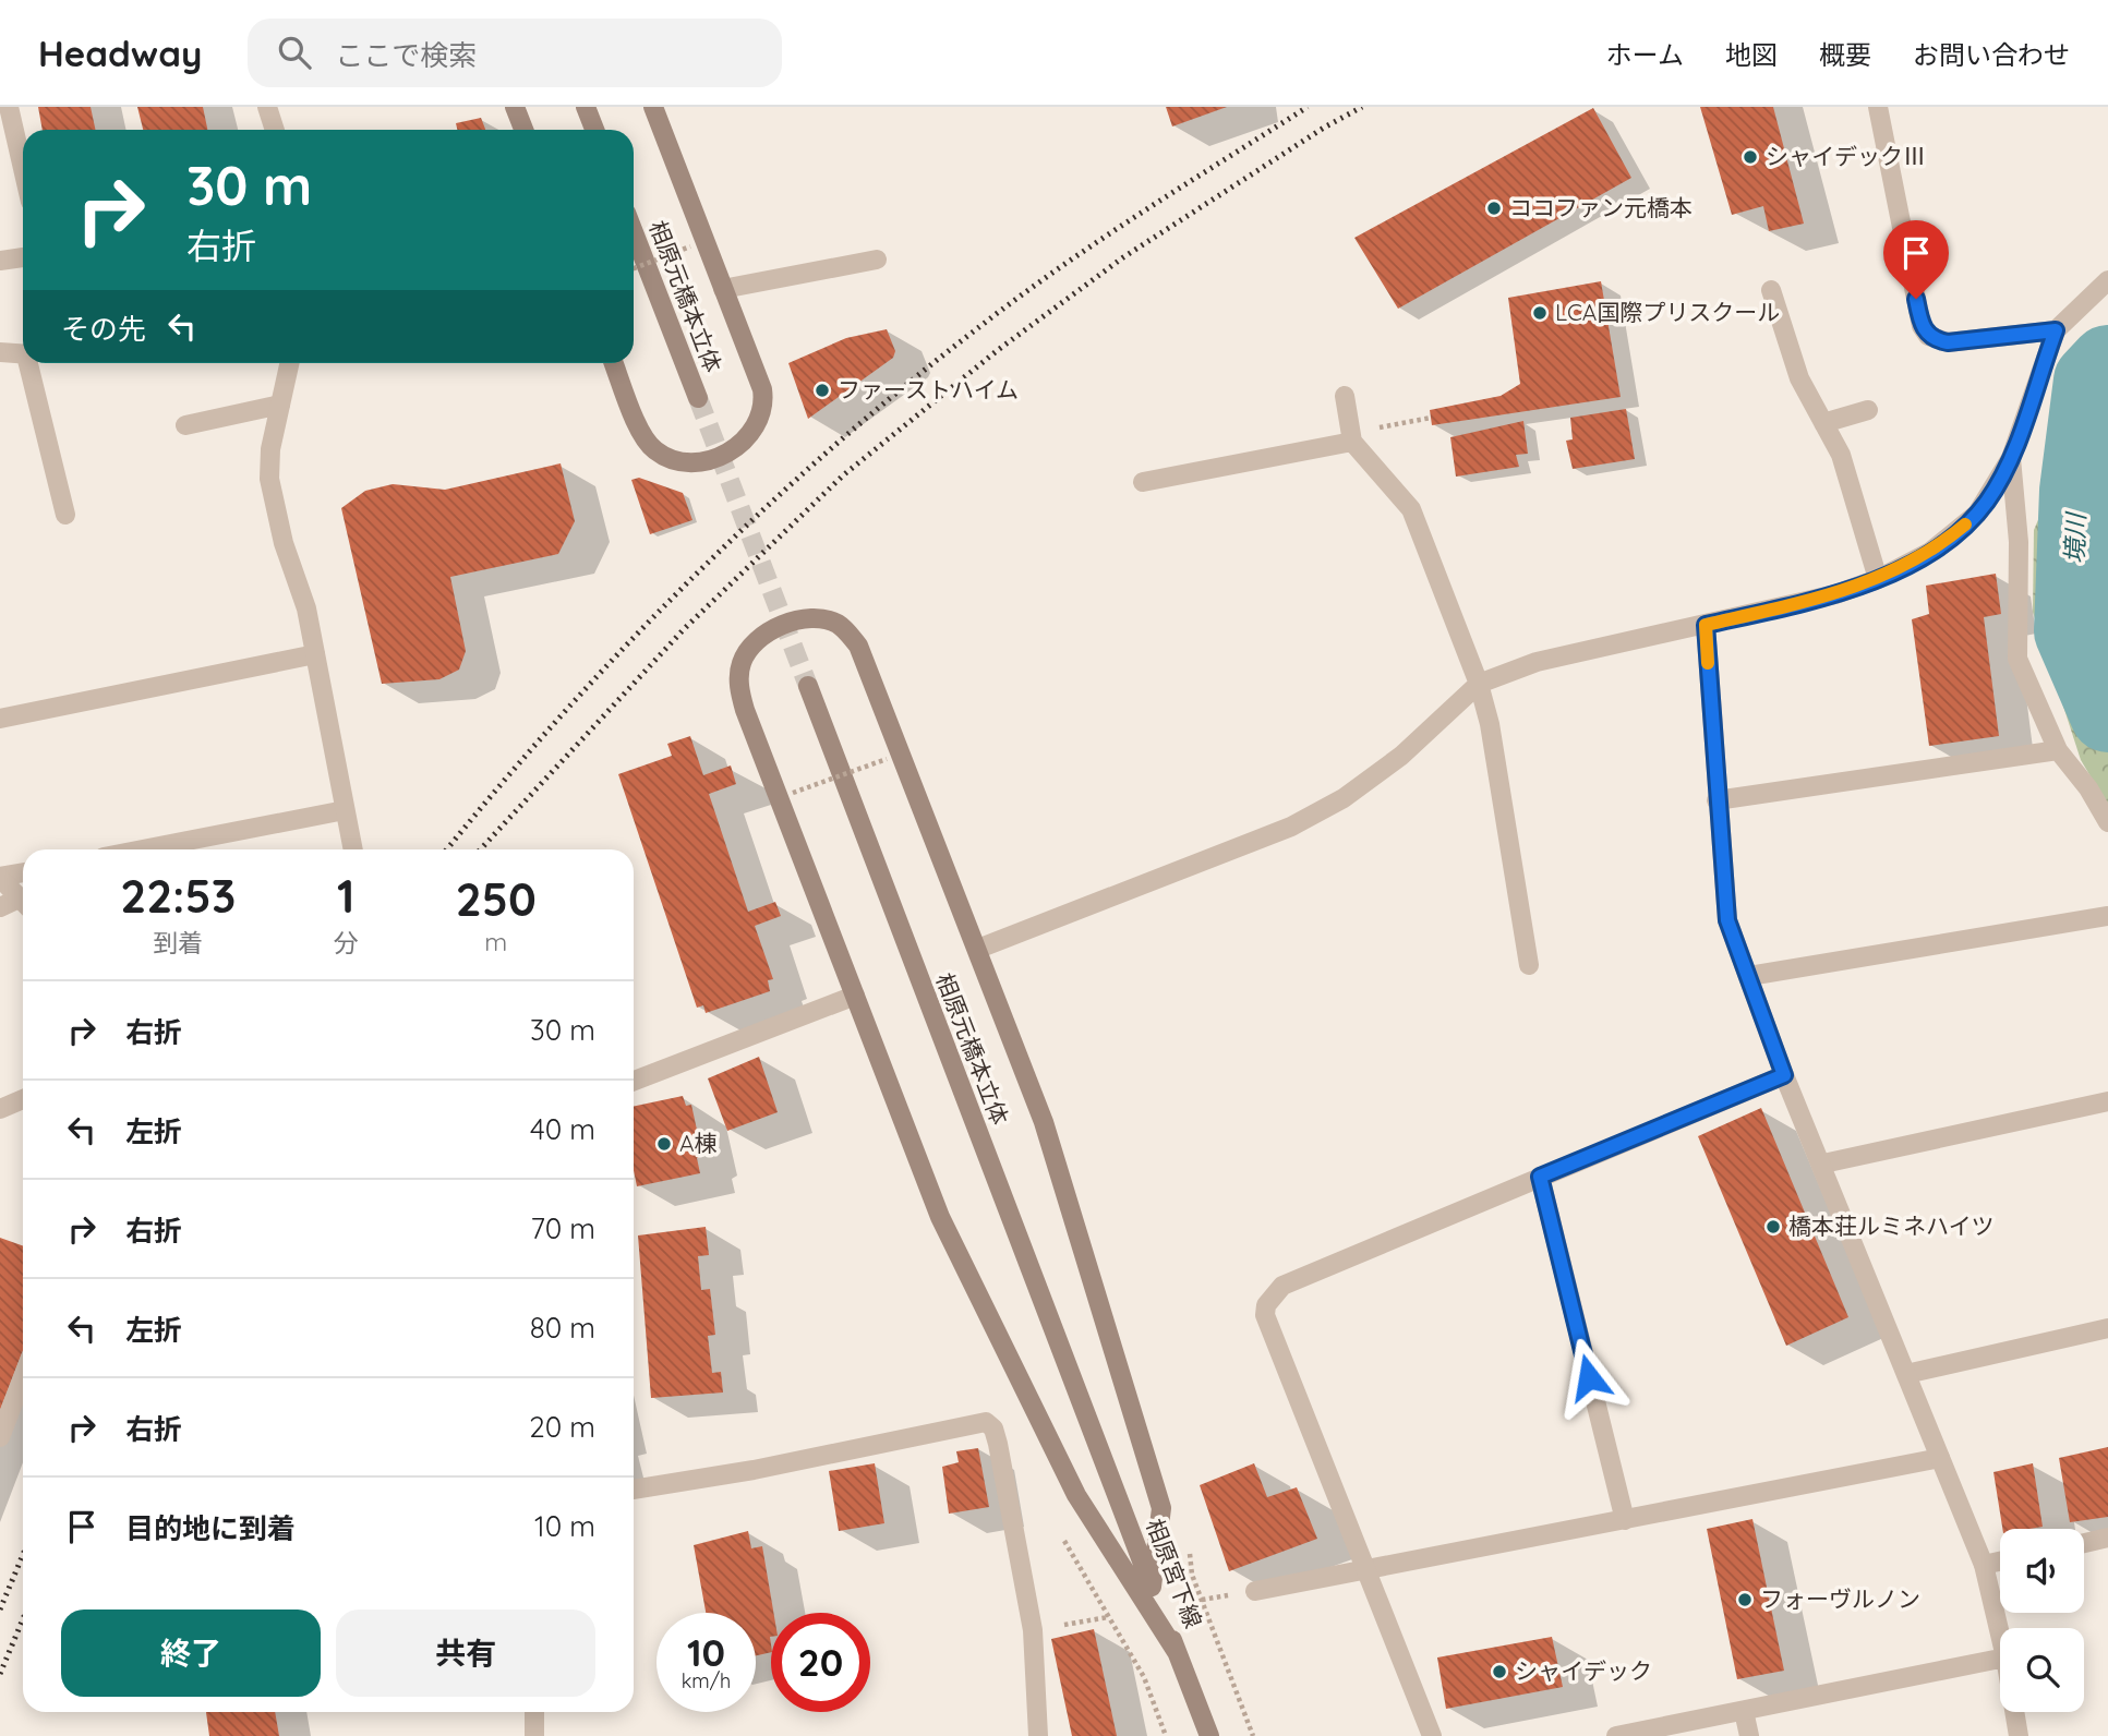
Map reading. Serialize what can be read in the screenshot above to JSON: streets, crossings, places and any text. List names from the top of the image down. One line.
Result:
{"streets":{"street":["相原元橋本立体","相原宮下線"]},"crossings":[["相原元橋本立体","相原宮下線"]],"water":["境川"],"places":["シャイデックⅢ","ココファン元橋本","LCA国際プリスクール","ファーストハイム","A棟","橋本荘ルミネハイツ","フォーヴルノン","シャイデック"],"page":{"header":"Headway","search":"ここで検索","nav":["ホーム","地図","概要","お問い合わせ"],"turn":["30 m","右折"],"then":"その先","eta":["22:53","到着","1","分","250","m"],"list":[{"name":"右折","value":"30 m"},{"name":"左折","value":"40 m"},{"name":"右折","value":"70 m"},{"name":"左折","value":"80 m"},{"name":"右折","value":"20 m"},{"name":"目的地に到着","value":"10 m"}],"buttons":["終了","共有"],"speed":"10 km/h","limit":"20"}}
